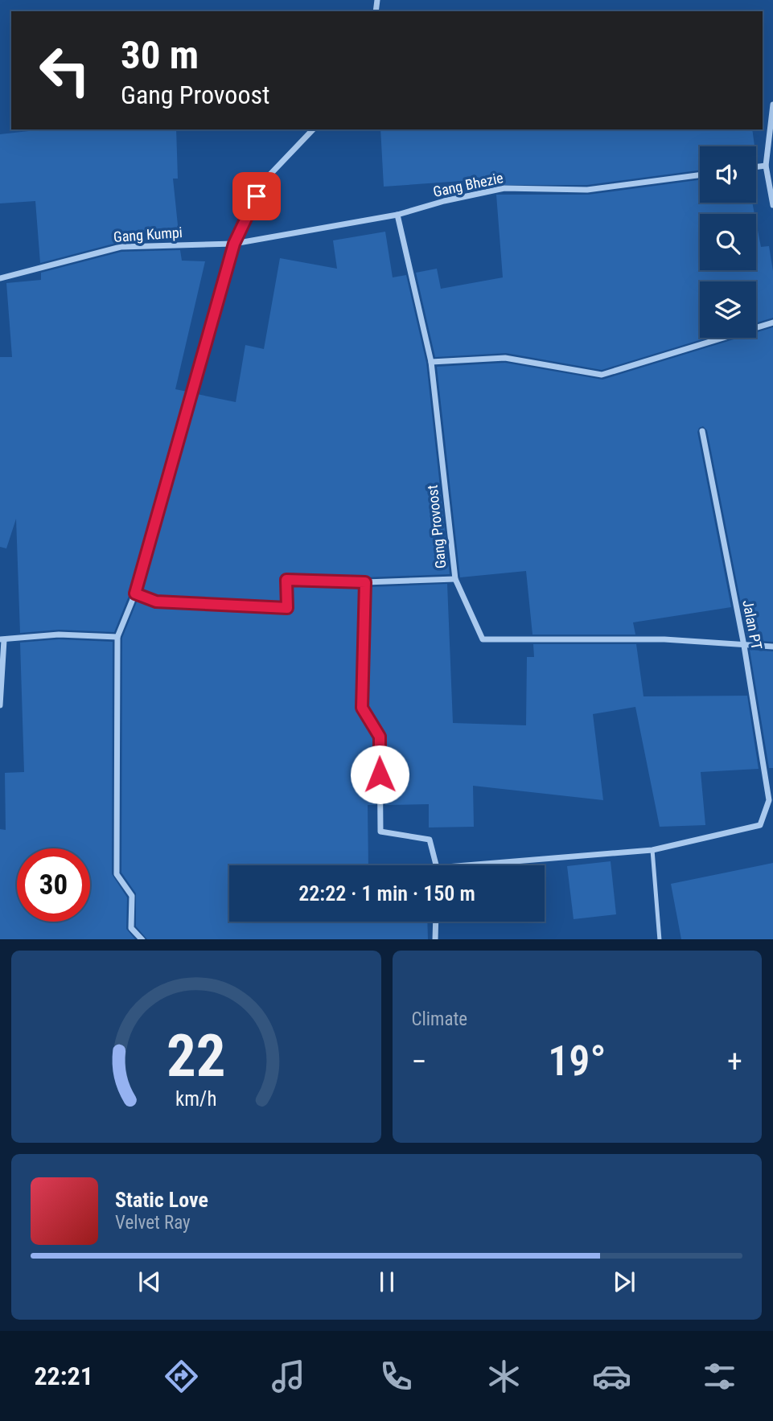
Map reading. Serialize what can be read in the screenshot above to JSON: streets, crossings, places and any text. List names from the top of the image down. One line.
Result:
{"streets":{"street":["Gang Bhezie","Gang Kumpi","Gang Provoost","Jalan PT"]},"crossings":[["Gang Bhezie","Gang Kumpi"],["Gang Bhezie","Gang Provoost"],["Gang Provoost","Jalan PT"]],"page":{"turn":["30 m","Gang Provoost"],"limit":"30","trip":"22:22 · 1 min · 150 m","tile":"Climate","heat":["−","19°","+"],"song":["Static Love","Velvet Ray"],"tabs":"22:21","gauge":["22","km/h"]}}
